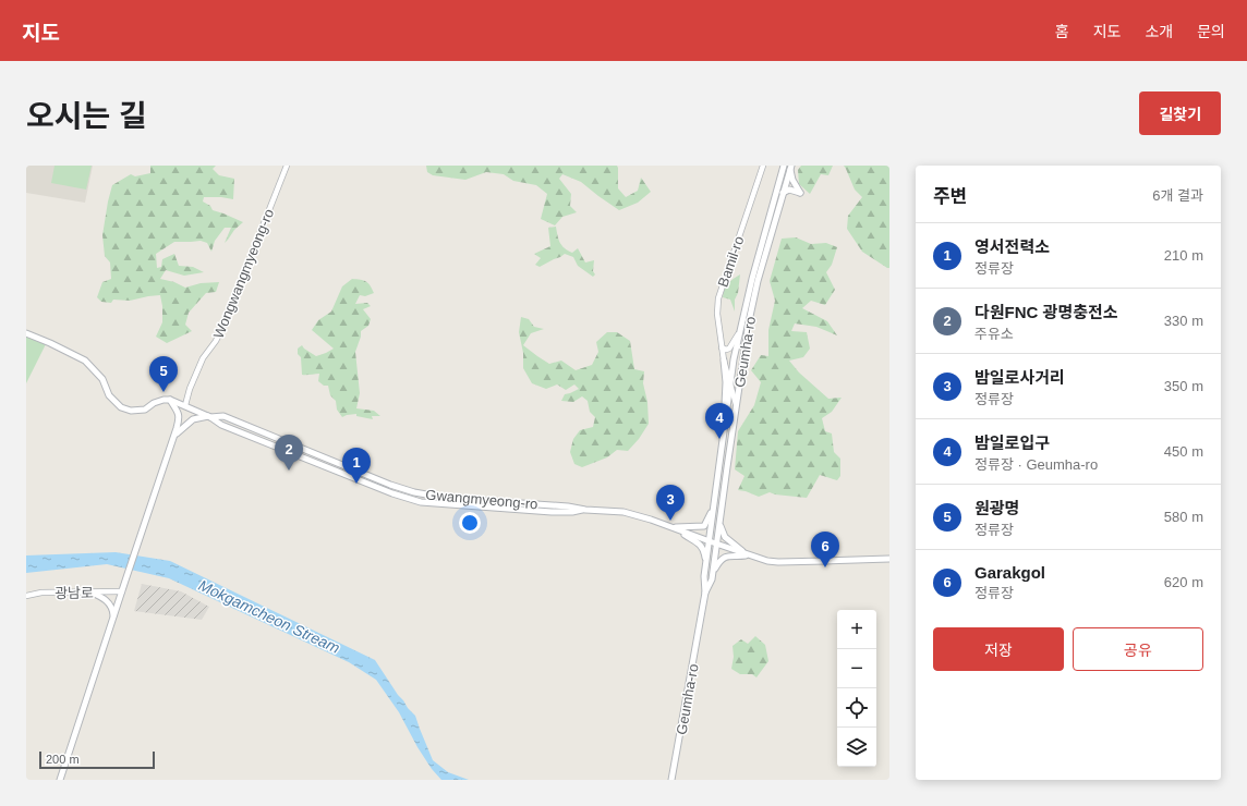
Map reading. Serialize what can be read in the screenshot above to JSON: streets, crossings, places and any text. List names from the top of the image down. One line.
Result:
{"streets":{"main road":["Wongwangmyeong-ro","Geumha-ro","Gwangmyeong-ro"],"street":["Bamil-ro","광남로"]},"crossings":[["Bamil-ro","Geumha-ro"],["Wongwangmyeong-ro","Gwangmyeong-ro"],["Wongwangmyeong-ro","광남로"],["Geumha-ro","Gwangmyeong-ro"]],"water":["Mokgamcheon Stream"],"scale_bar":"200 m","page":{"header":"지도","nav":["홈","지도","소개","문의"],"title":"오시는 길","buttons":["길찾기",["저장","공유"]],"heading":["주변","6개 결과"],"list":[{"mark":"1","name":"영서전력소","note":"정류장","value":"210 m"},{"mark":"2","name":"다원FNC 광명충전소","note":"주유소","value":"330 m"},{"mark":"3","name":"밤일로사거리","note":"정류장","value":"350 m"},{"mark":"4","name":"밤일로입구","note":"정류장 · Geumha-ro","value":"450 m"},{"mark":"5","name":"원광명","note":"정류장","value":"580 m"},{"mark":"6","name":"Garakgol","note":"정류장","value":"620 m"}],"pins":["5","4","2","1","3","6"],"map_buttons":["+","−"],"scale":"200 m"}}
